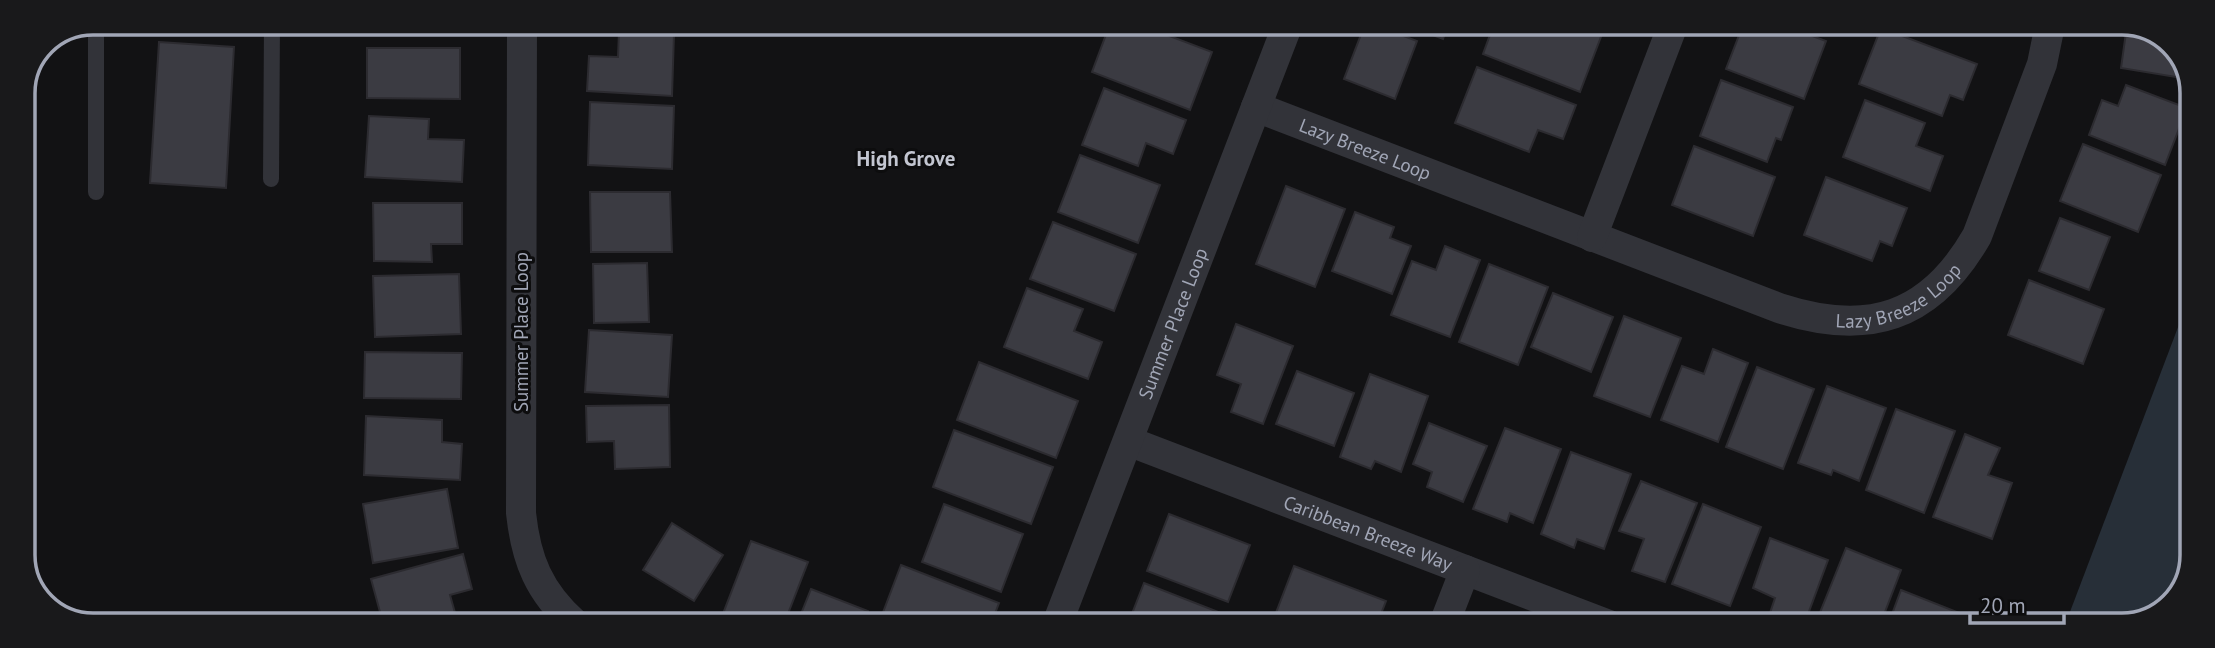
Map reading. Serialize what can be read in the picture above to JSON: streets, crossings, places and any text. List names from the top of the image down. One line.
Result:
{"streets":{"street":["Lazy Breeze Loop","Summer Place Loop","Caribbean Breeze Way"]},"crossings":[["Lazy Breeze Loop","Summer Place Loop"],["Summer Place Loop","Caribbean Breeze Way"]],"districts":["High Grove"],"scale_bar":"20 m"}
